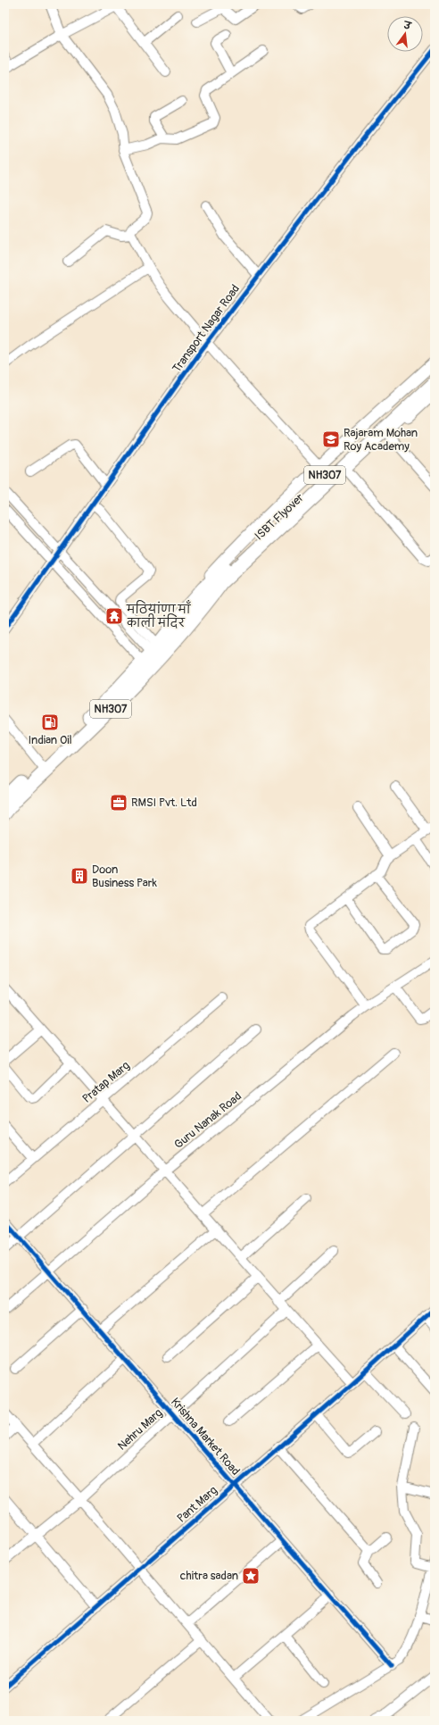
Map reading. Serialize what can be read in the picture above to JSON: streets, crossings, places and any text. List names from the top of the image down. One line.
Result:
{"streets":{"highway":["NH307","ISBT Flyover"],"street":["Transport Nagar Road","Pratap Marg","Guru Nanak Road","Nehru Marg","Krishna Market Road","Pant Marg"]},"crossings":[["NH307","ISBT Flyover"],["Guru Nanak Road","Krishna Market Road"],["Nehru Marg","Krishna Market Road"],["Krishna Market Road","Pant Marg"]],"places":{"school or university":["Rajaram Mohan Roy Academy"],"temple":["मठियांणा माँ काली मंदिर"],"fuel station":["Indian Oil"],"office":["RMSI Pvt. Ltd"],"building":["Doon Business Park"],"place":["chitra sadan"]},"north":"top"}
